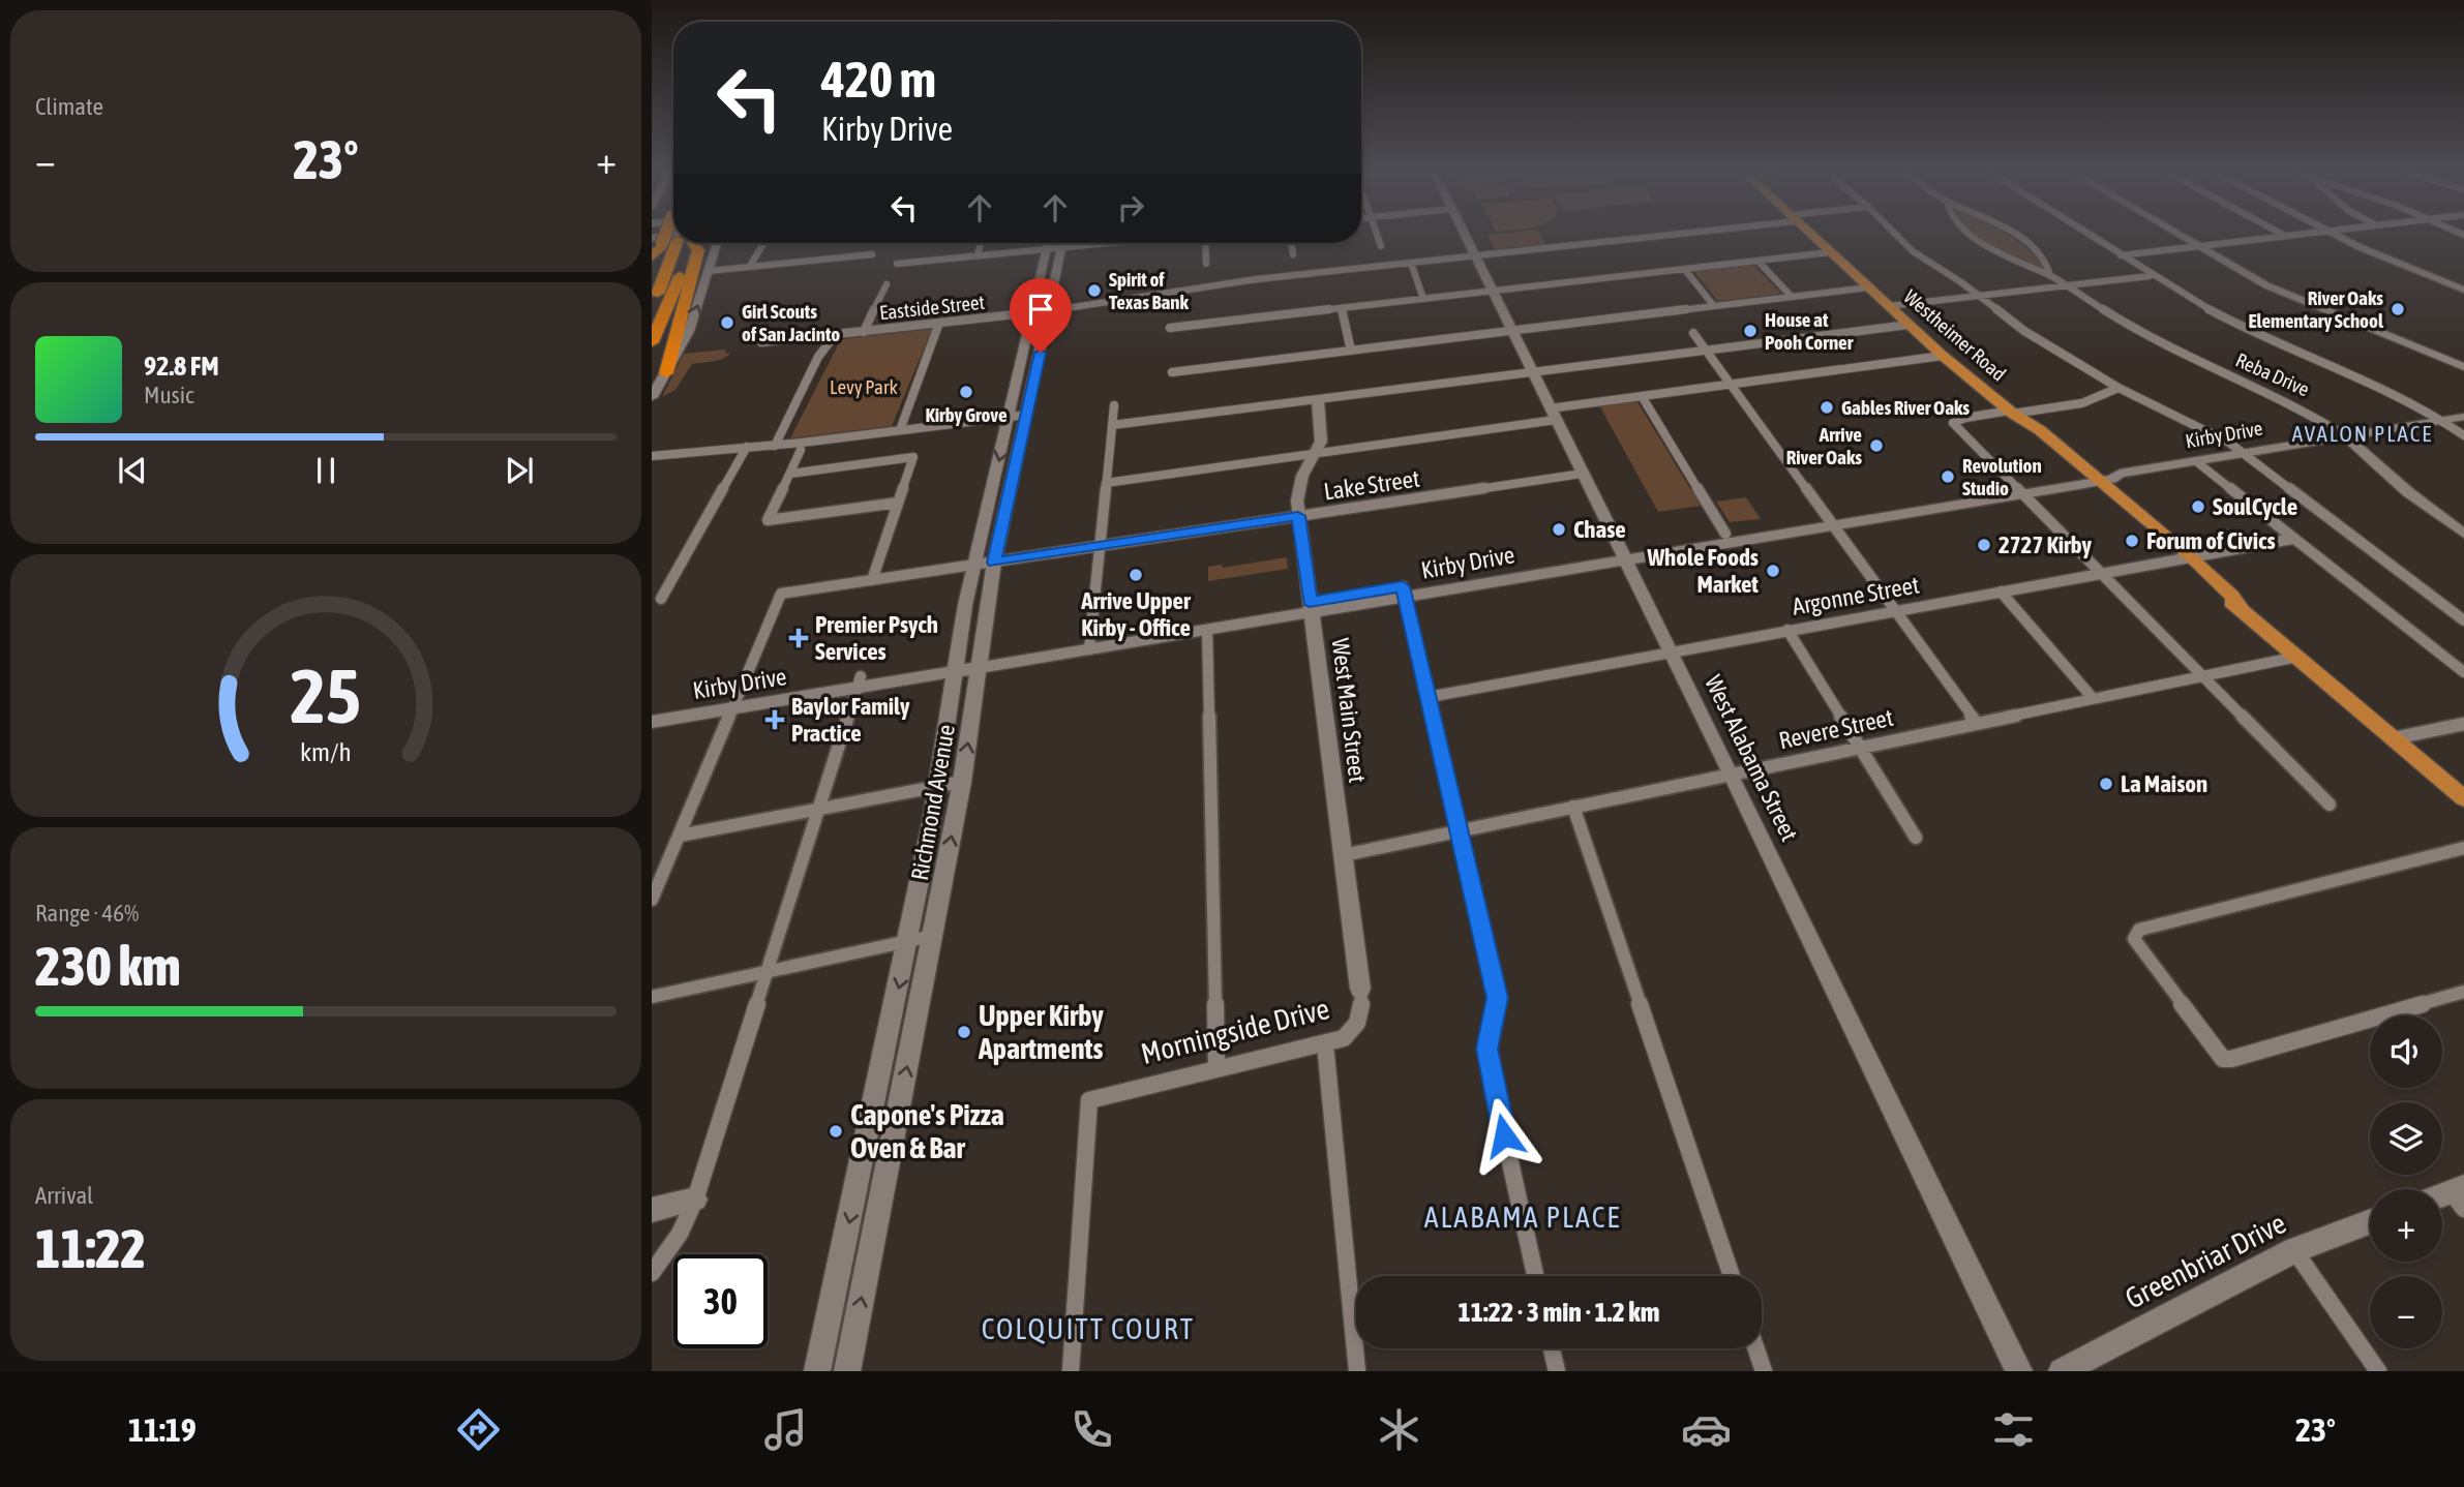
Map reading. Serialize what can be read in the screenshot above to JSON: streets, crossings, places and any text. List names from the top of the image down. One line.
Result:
{"streets":{"main road":["Westheimer Road","Reba Drive","Kirby Drive","West Main Street","West Alabama Street","Richmond Avenue","Greenbriar Drive"],"street":["Eastside Street","Lake Street","Argonne Street","Revere Street","Morningside Drive"]},"crossings":[["Eastside Street","West Alabama Street"],["Eastside Street","Richmond Avenue"],["Westheimer Road","Kirby Drive"],["Westheimer Road","Argonne Street"],["Westheimer Road","Revere Street"],["Reba Drive","Kirby Drive"],["Kirby Drive","Lake Street"],["Kirby Drive","West Main Street"],["Kirby Drive","West Alabama Street"],["Kirby Drive","Richmond Avenue"],["Lake Street","West Main Street"],["Lake Street","West Alabama Street"],["Lake Street","Richmond Avenue"],["Argonne Street","West Alabama Street"],["West Main Street","Revere Street"],["West Main Street","Morningside Drive"],["Revere Street","West Alabama Street"]],"districts":["AVALON PLACE","ALABAMA PLACE","COLQUITT COURT"],"parks":["Levy Park"],"places":{"other":["Spirit of Texas Bank","River Oaks Elementary School","Girl Scouts of San Jacinto","House at Pooh Corner","Kirby Grove","Gables River Oaks","Arrive River Oaks","Revolution Studio","SoulCycle","Chase","Forum of Civics","2727 Kirby","Whole Foods Market","Arrive Upper Kirby - Office","La Maison","Upper Kirby Apartments","Capone's Pizza Oven & Bar"],"health":["Premier Psych Services","Baylor Family Practice"]},"page":{"tile":["Climate",["Range · 46%","230 km"],["Arrival","11:22"]],"turn":["420 m","Kirby Drive"],"heat":["−","23°","+"],"song":["92.8 FM","Music"],"map_buttons":["+","−"],"limit":"30","trip":"11:22 · 3 min · 1.2 km","tabs":["11:19","23°"],"gauge":["25","km/h"]}}
